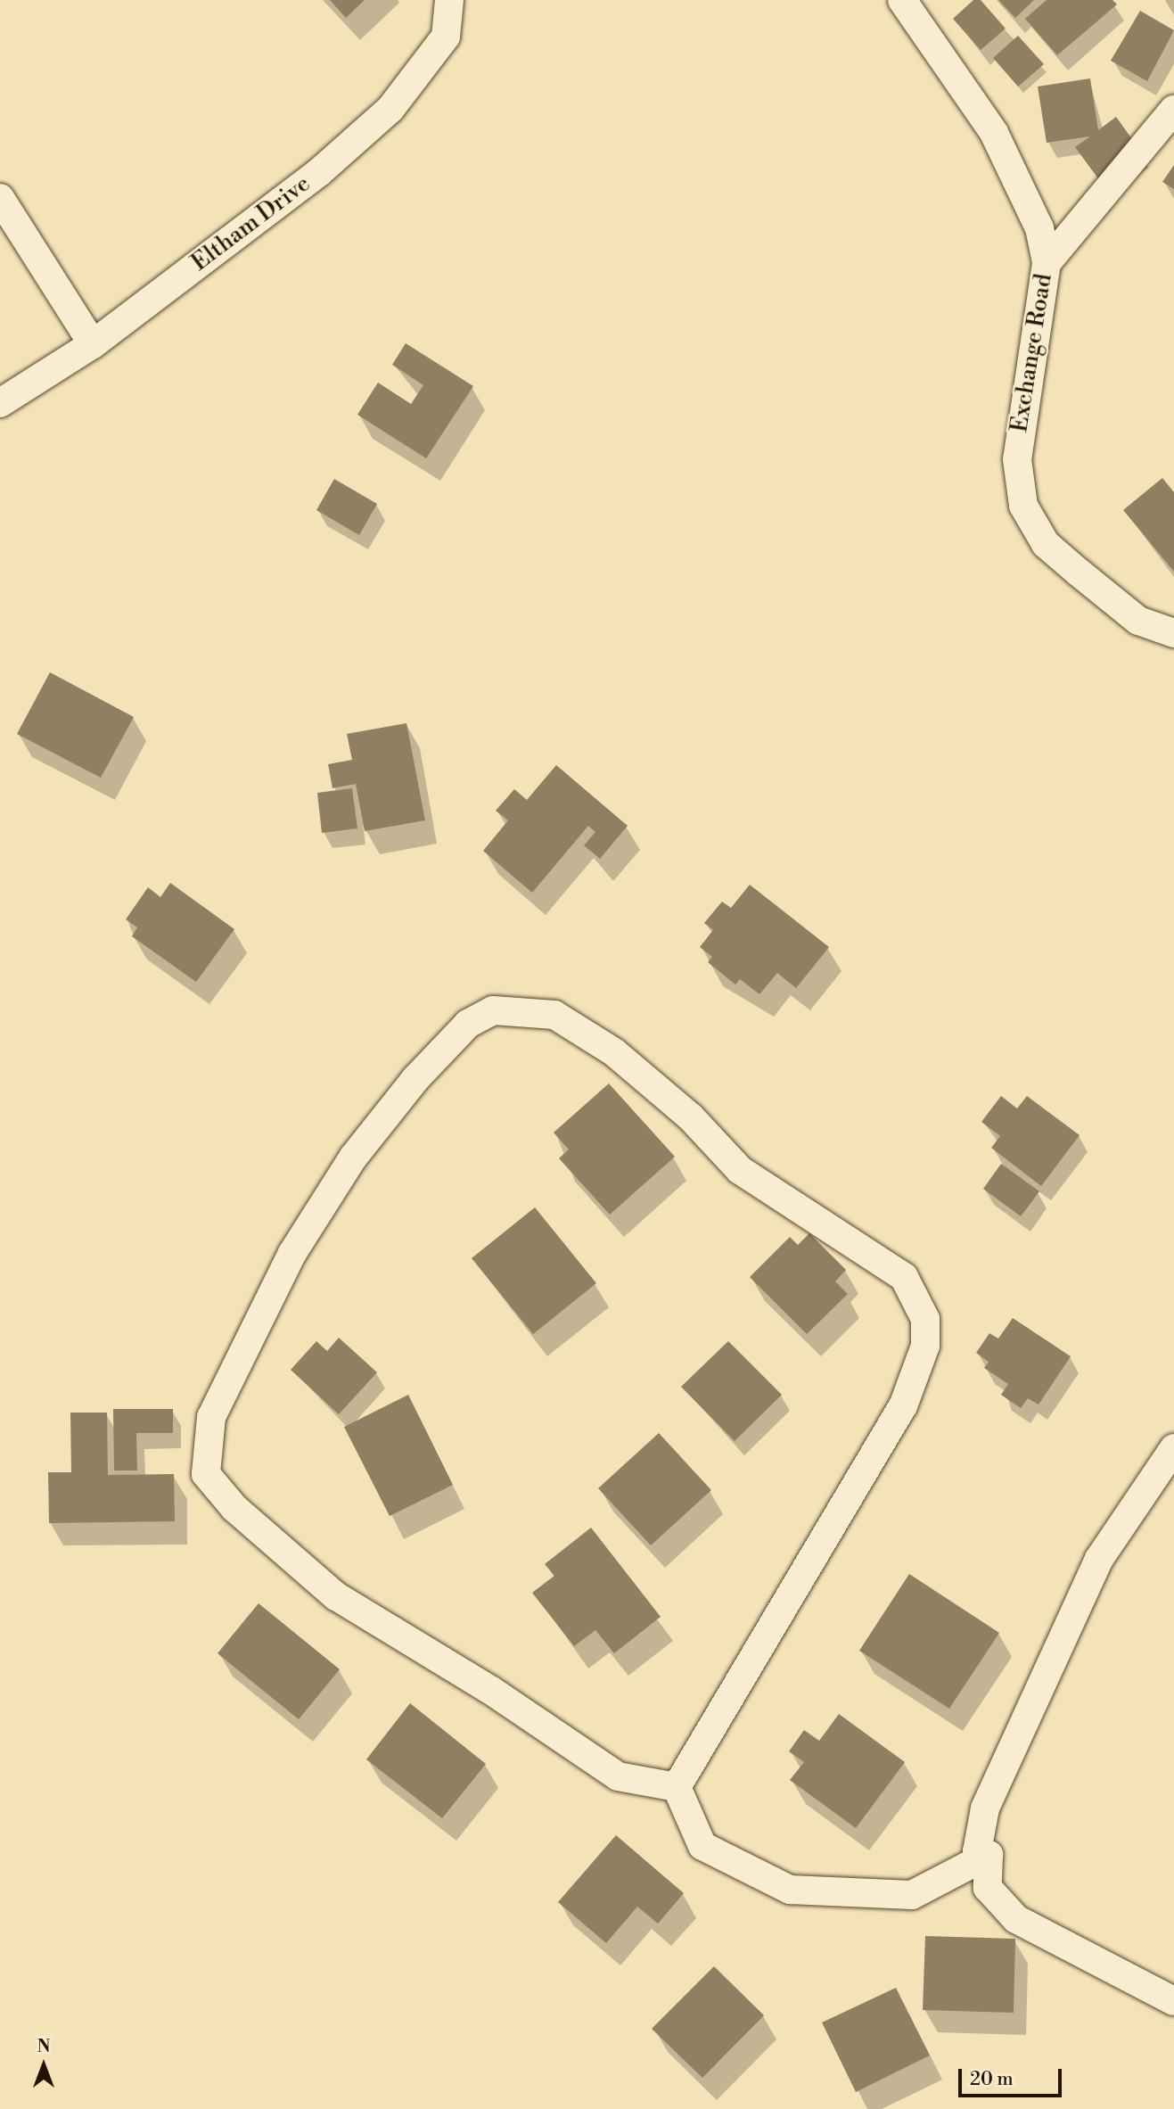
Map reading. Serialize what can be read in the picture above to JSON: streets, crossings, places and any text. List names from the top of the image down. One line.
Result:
{"streets":{"street":["Eltham Drive","Exchange Road"]},"scale_bar":"20 m","north":"top"}
